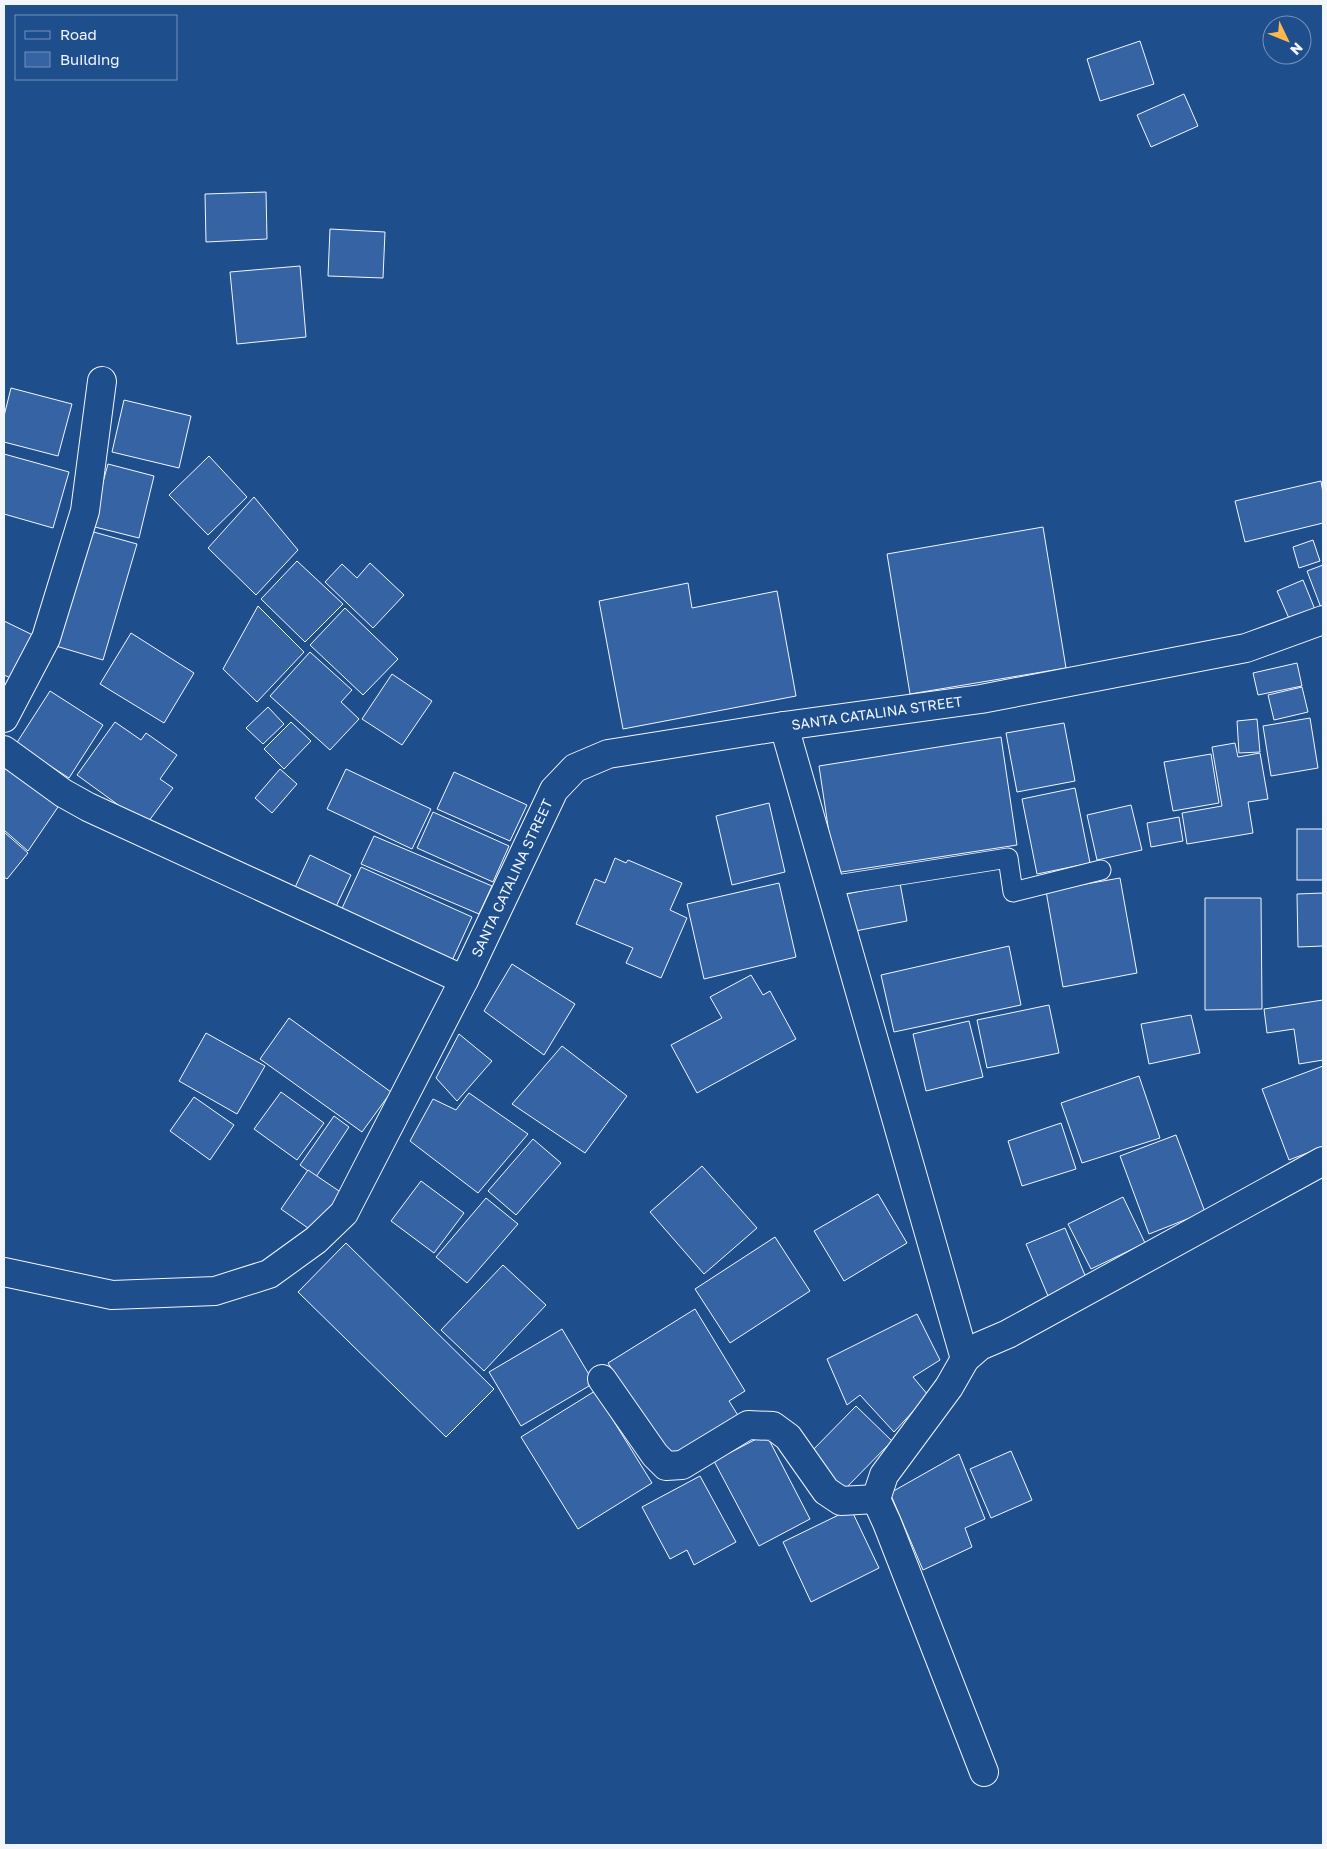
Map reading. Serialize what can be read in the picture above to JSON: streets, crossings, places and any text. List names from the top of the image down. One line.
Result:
{"streets":{"street":["SANTA CATALINA STREET"]},"legend":["Road","Building"],"north":"bottom right"}
